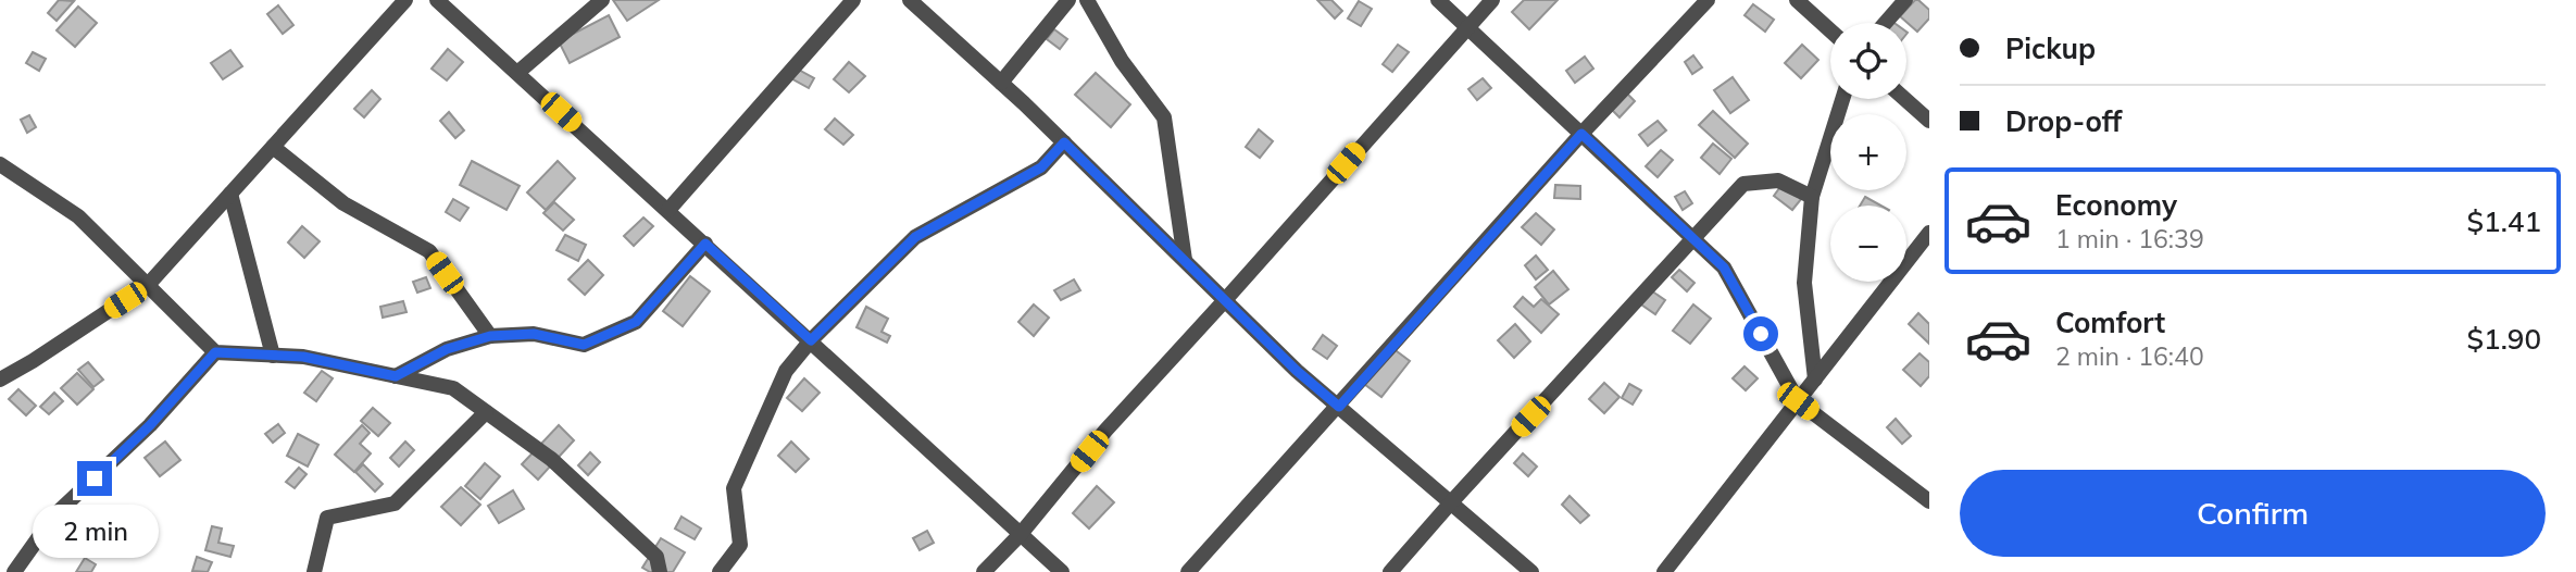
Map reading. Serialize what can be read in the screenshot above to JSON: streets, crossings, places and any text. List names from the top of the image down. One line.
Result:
{"page":{"banner":["Pickup","Drop-off"],"map_buttons":["+","−"],"list":[{"name":"Economy","note":"1 min · 16:39","value":"$1.41"},{"name":"Comfort","note":"2 min · 16:40","value":"$1.90"}],"buttons":"Confirm","bubble":"2 min"}}
